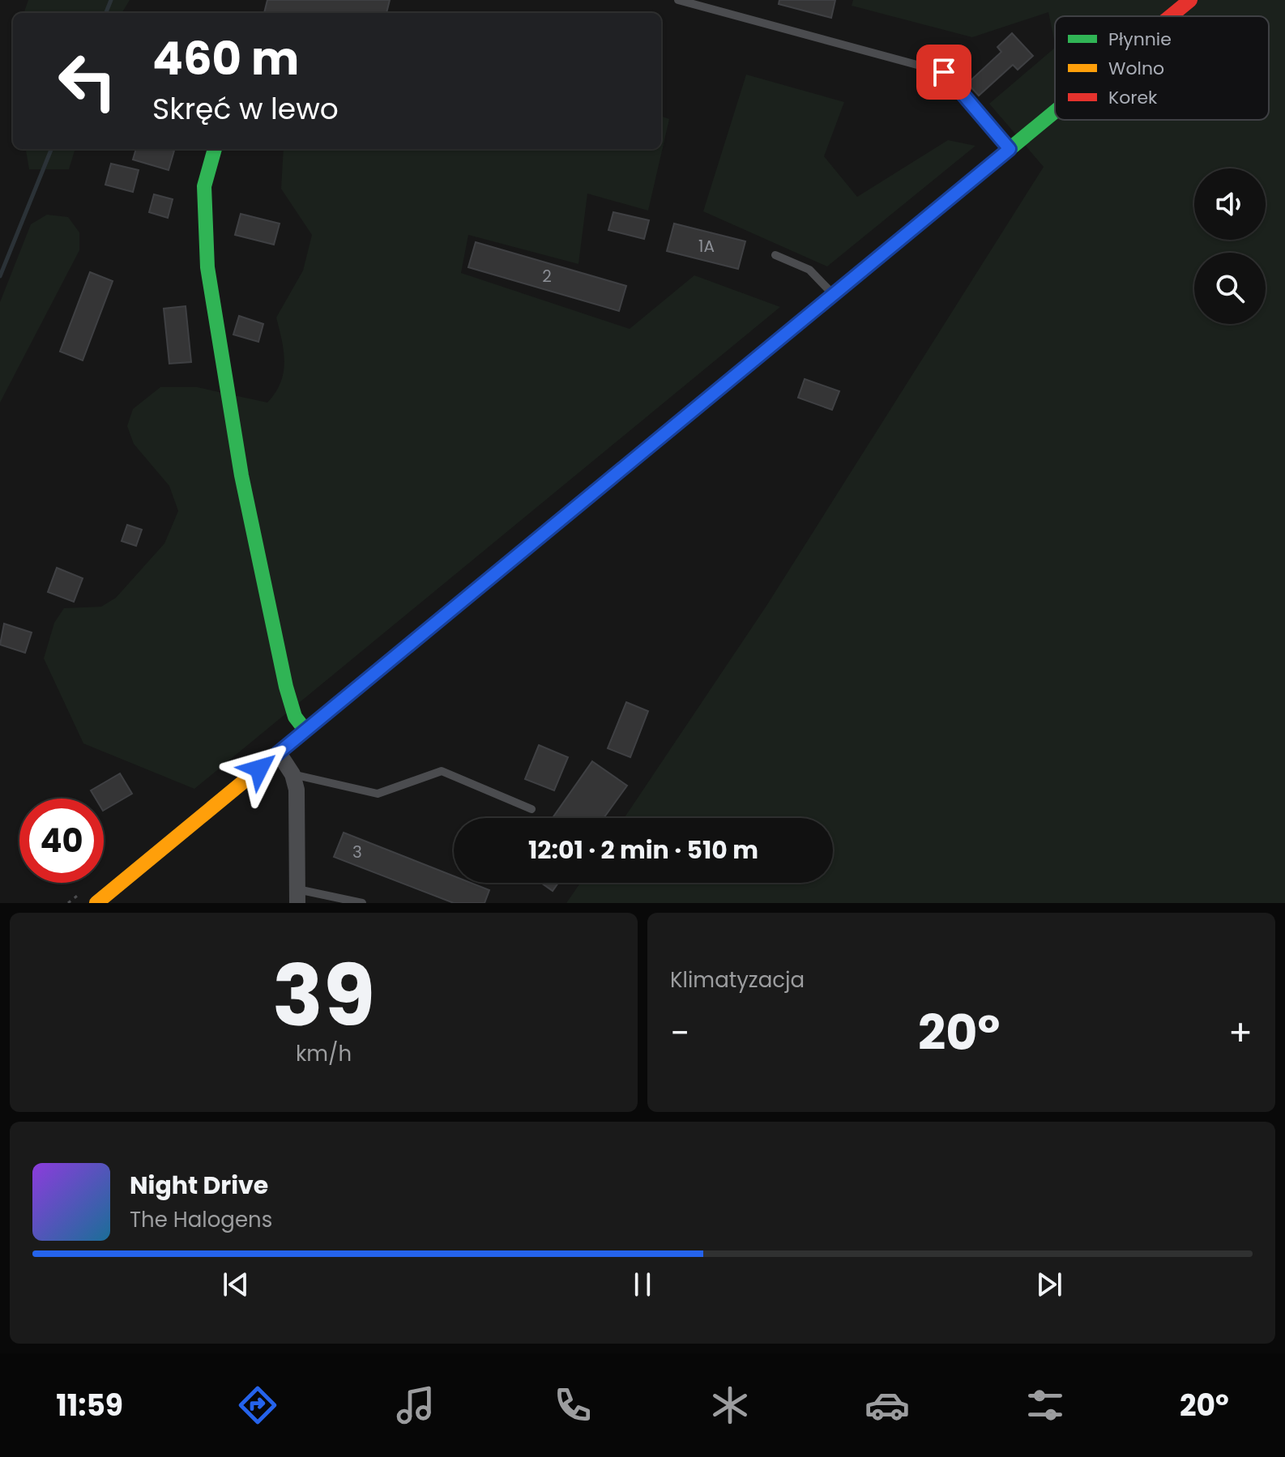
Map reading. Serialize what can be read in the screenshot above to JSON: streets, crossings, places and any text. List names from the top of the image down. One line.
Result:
{"house_numbers":["1A","2","3"],"legend":["Płynnie","Wolno","Korek"],"page":{"turn":["460 m","Skręć w lewo"],"limit":"40","trip":"12:01 · 2 min · 510 m","tile":[["39","km/h"],"Klimatyzacja"],"heat":["−","20°","+"],"song":["Night Drive","The Halogens"],"tabs":["11:59","20°"]}}
